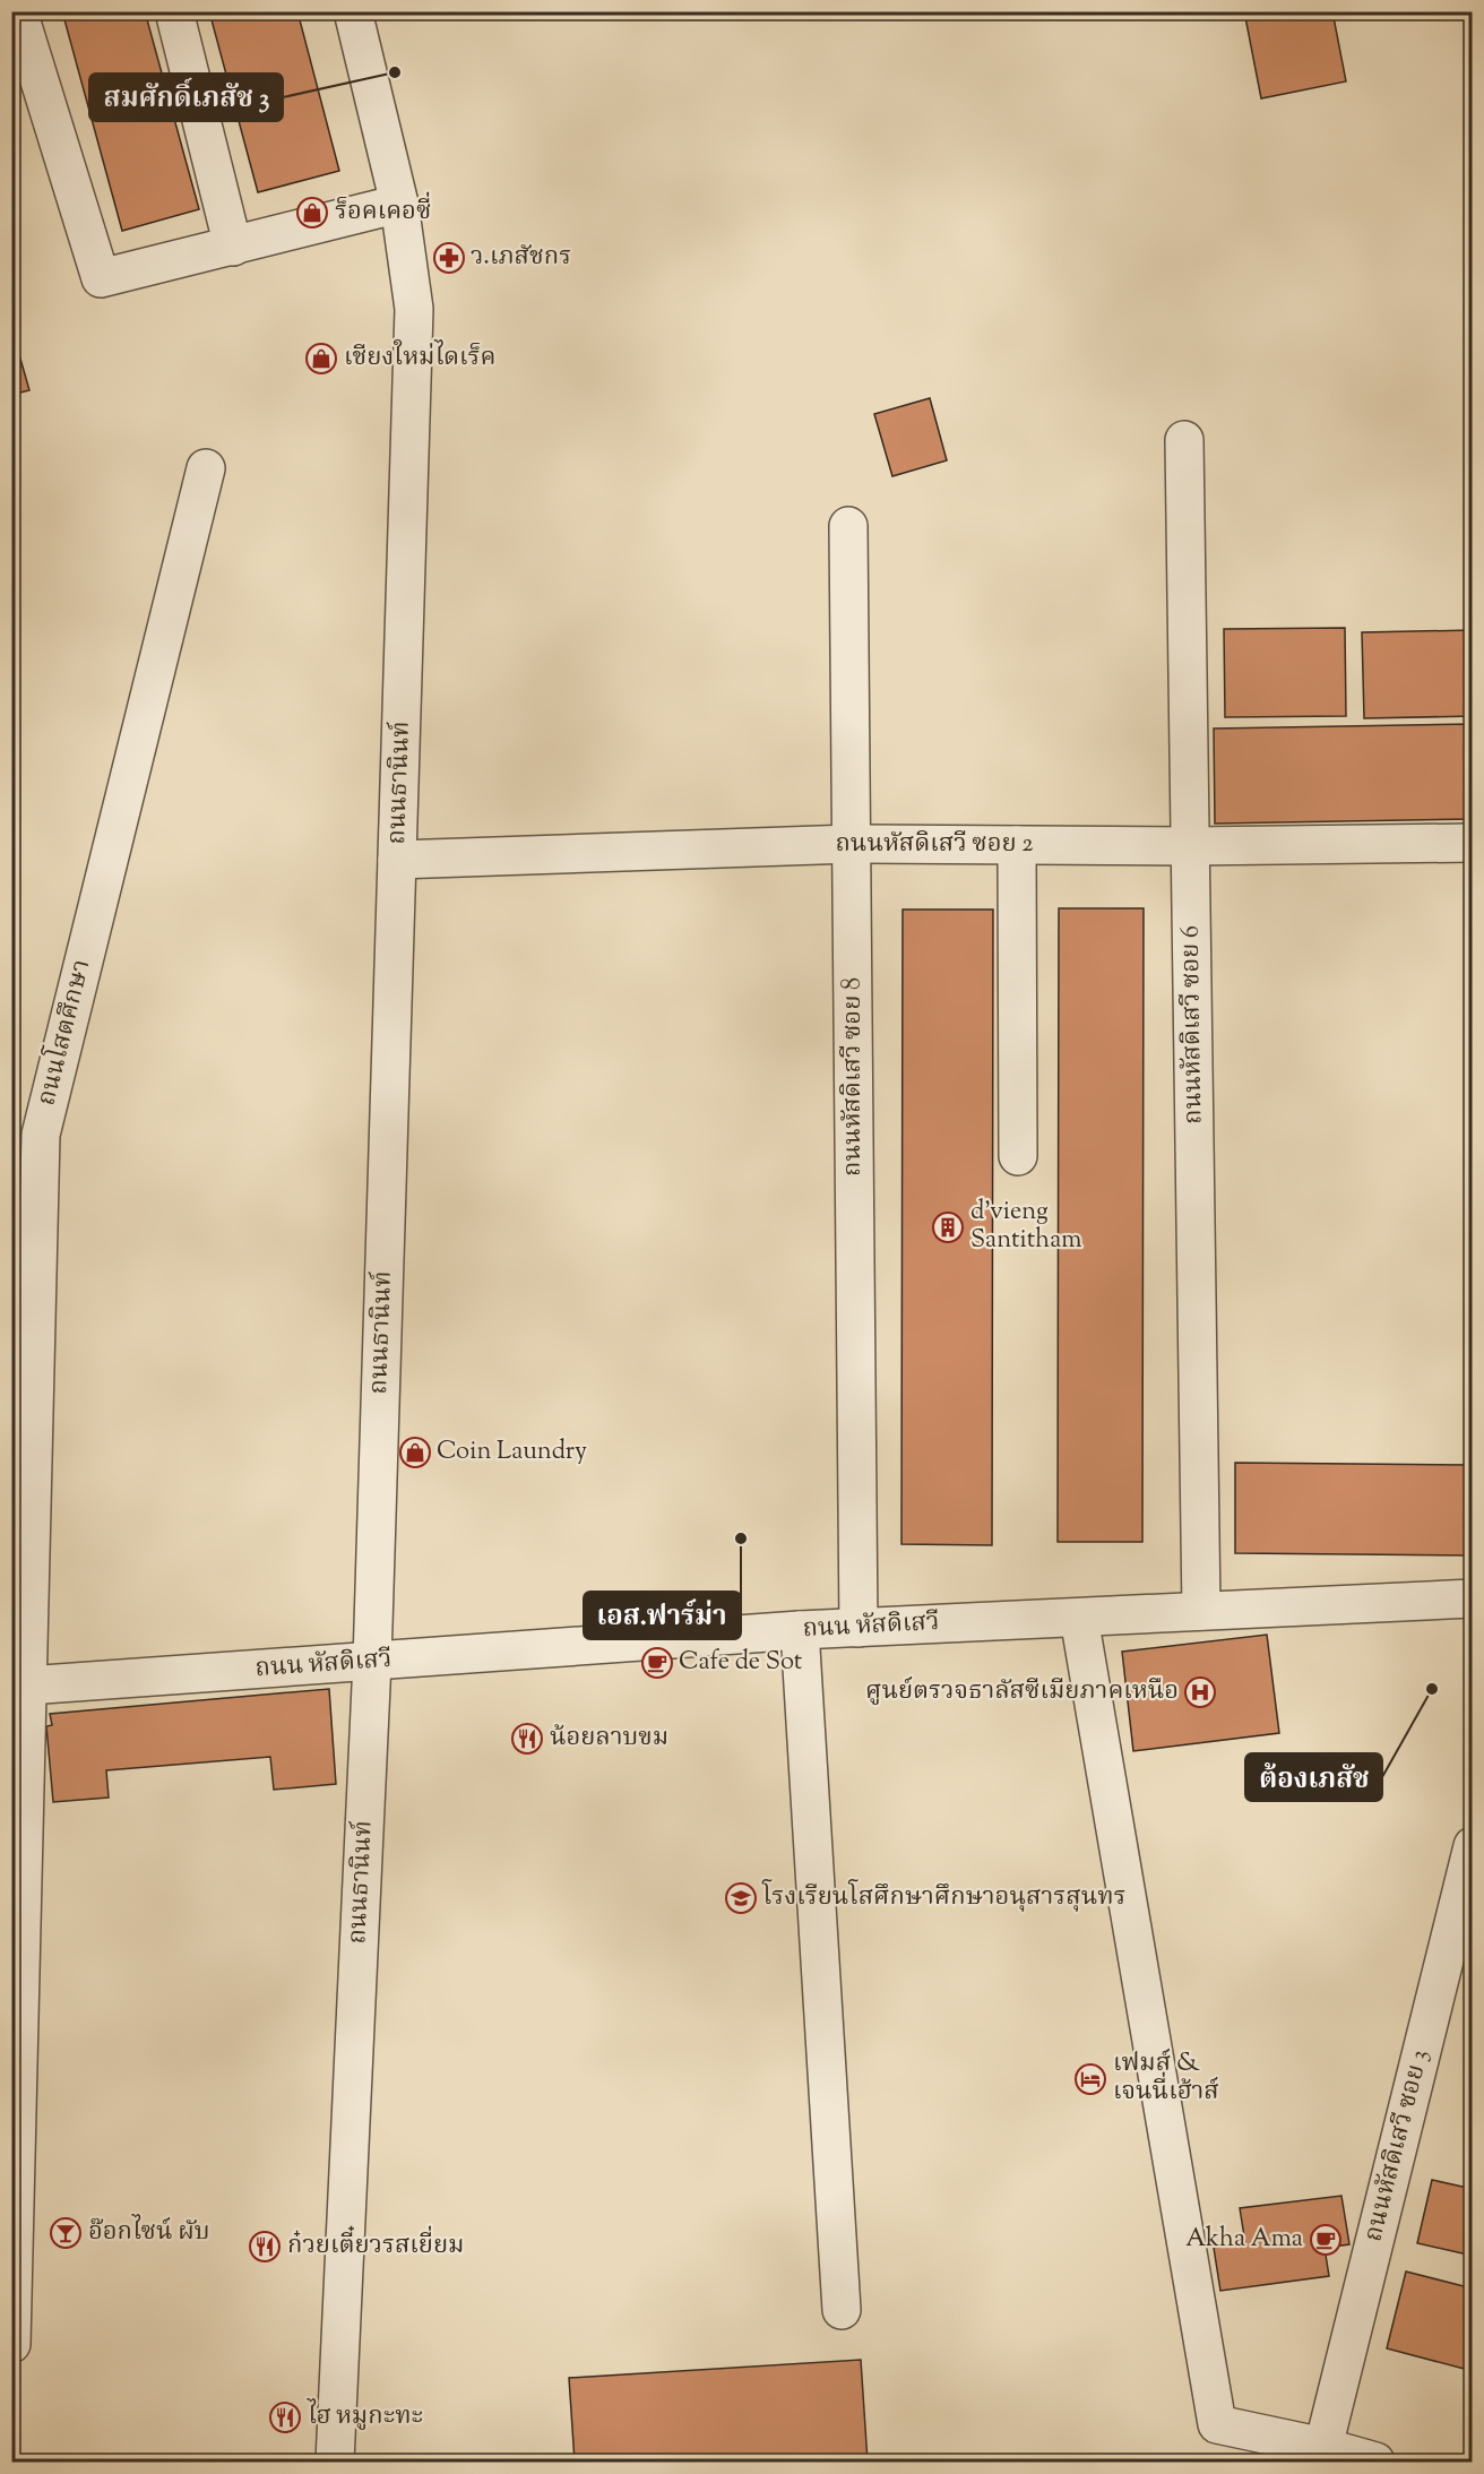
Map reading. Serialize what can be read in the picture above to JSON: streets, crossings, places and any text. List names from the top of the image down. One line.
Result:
{"streets":{"street":["ถนนธานินท์","ถนนหัสดิเสวี ซอย 2","ถนนหัสดิเสวี ซอย 6","ถนนโสตศึกษา","ถนนหัสดิเสวี ซอย 8","ถนน หัสดิเสวี","ถนนหัสดิเสวี ซอย 3"]},"crossings":[["ถนนธานินท์","ถนนหัสดิเสวี ซอย 2"],["ถนนธานินท์","ถนน หัสดิเสวี"],["ถนนหัสดิเสวี ซอย 2","ถนนหัสดิเสวี ซอย 6"],["ถนนหัสดิเสวี ซอย 2","ถนนหัสดิเสวี ซอย 8"],["ถนนหัสดิเสวี ซอย 6","ถนน หัสดิเสวี"],["ถนนโสตศึกษา","ถนน หัสดิเสวี"],["ถนนหัสดิเสวี ซอย 8","ถนน หัสดิเสวี"]],"places":{"other":["สมศักดิ์เภสัช 3","เอส.ฟาร์ม่า","ต้องเภสัช"],"shop":["ร็อคเคอซี่","เชียงใหม่ไดเร็ค","Coin Laundry"],"pharmacy":["ว.เภสัชกร"],"building":["d'vieng Santitham"],"cafe":["Cafe de Sot","Akha Ama"],"hospital":["ศูนย์ตรวจธาลัสซีเมียภาคเหนือ"],"restaurant":["น้อยลาบขม","ก๋วยเตี๋ยวรสเยี่ยม","ไฮ หมูกะทะ"],"school or university":["โรงเรียนโสศึกษาศึกษาอนุสารสุนทร"],"hotel":["เฟมส์ & เจนนี่เฮ้าส์"],"bar":["อ๊อกไซน์ ผับ"]}}
